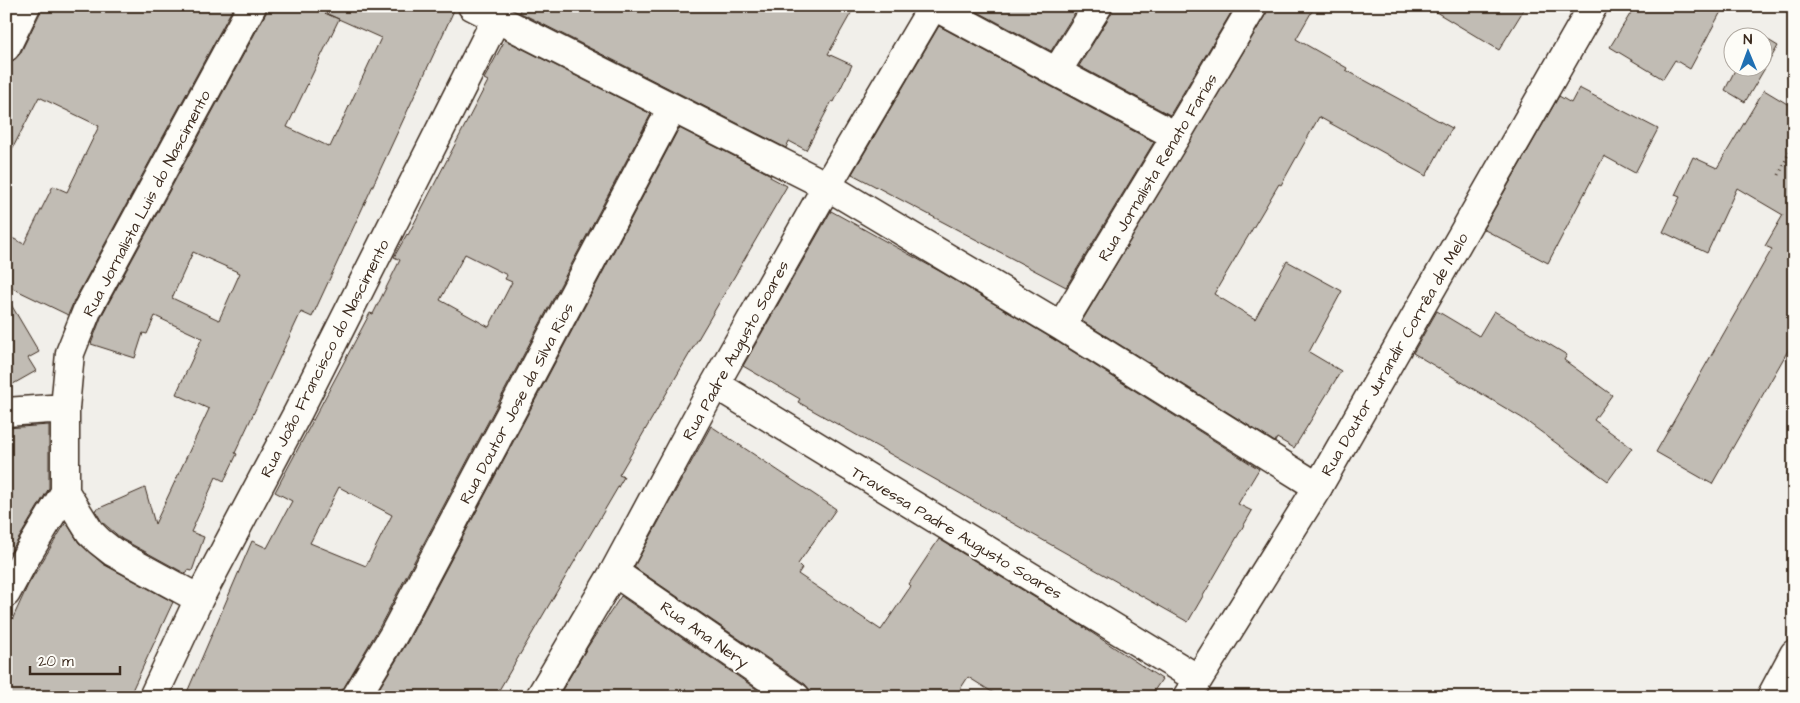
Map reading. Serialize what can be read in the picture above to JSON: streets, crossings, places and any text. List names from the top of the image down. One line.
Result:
{"streets":{"street":["Rua Jornalista Renato Farias","Rua Jornalista Luis do Nascimento","Rua Padre Augusto Soares","Rua Doutor Jurandir Corrêa de Melo","Rua João Francisco do Nascimento","Rua Doutor Jose da Silva Rios","Travessa Padre Augusto Soares","Rua Ana Nery"]},"crossings":[["Rua Padre Augusto Soares","Travessa Padre Augusto Soares"],["Rua Padre Augusto Soares","Rua Ana Nery"],["Rua Doutor Jurandir Corrêa de Melo","Travessa Padre Augusto Soares"]],"scale_bar":"20 m","north":"top"}
